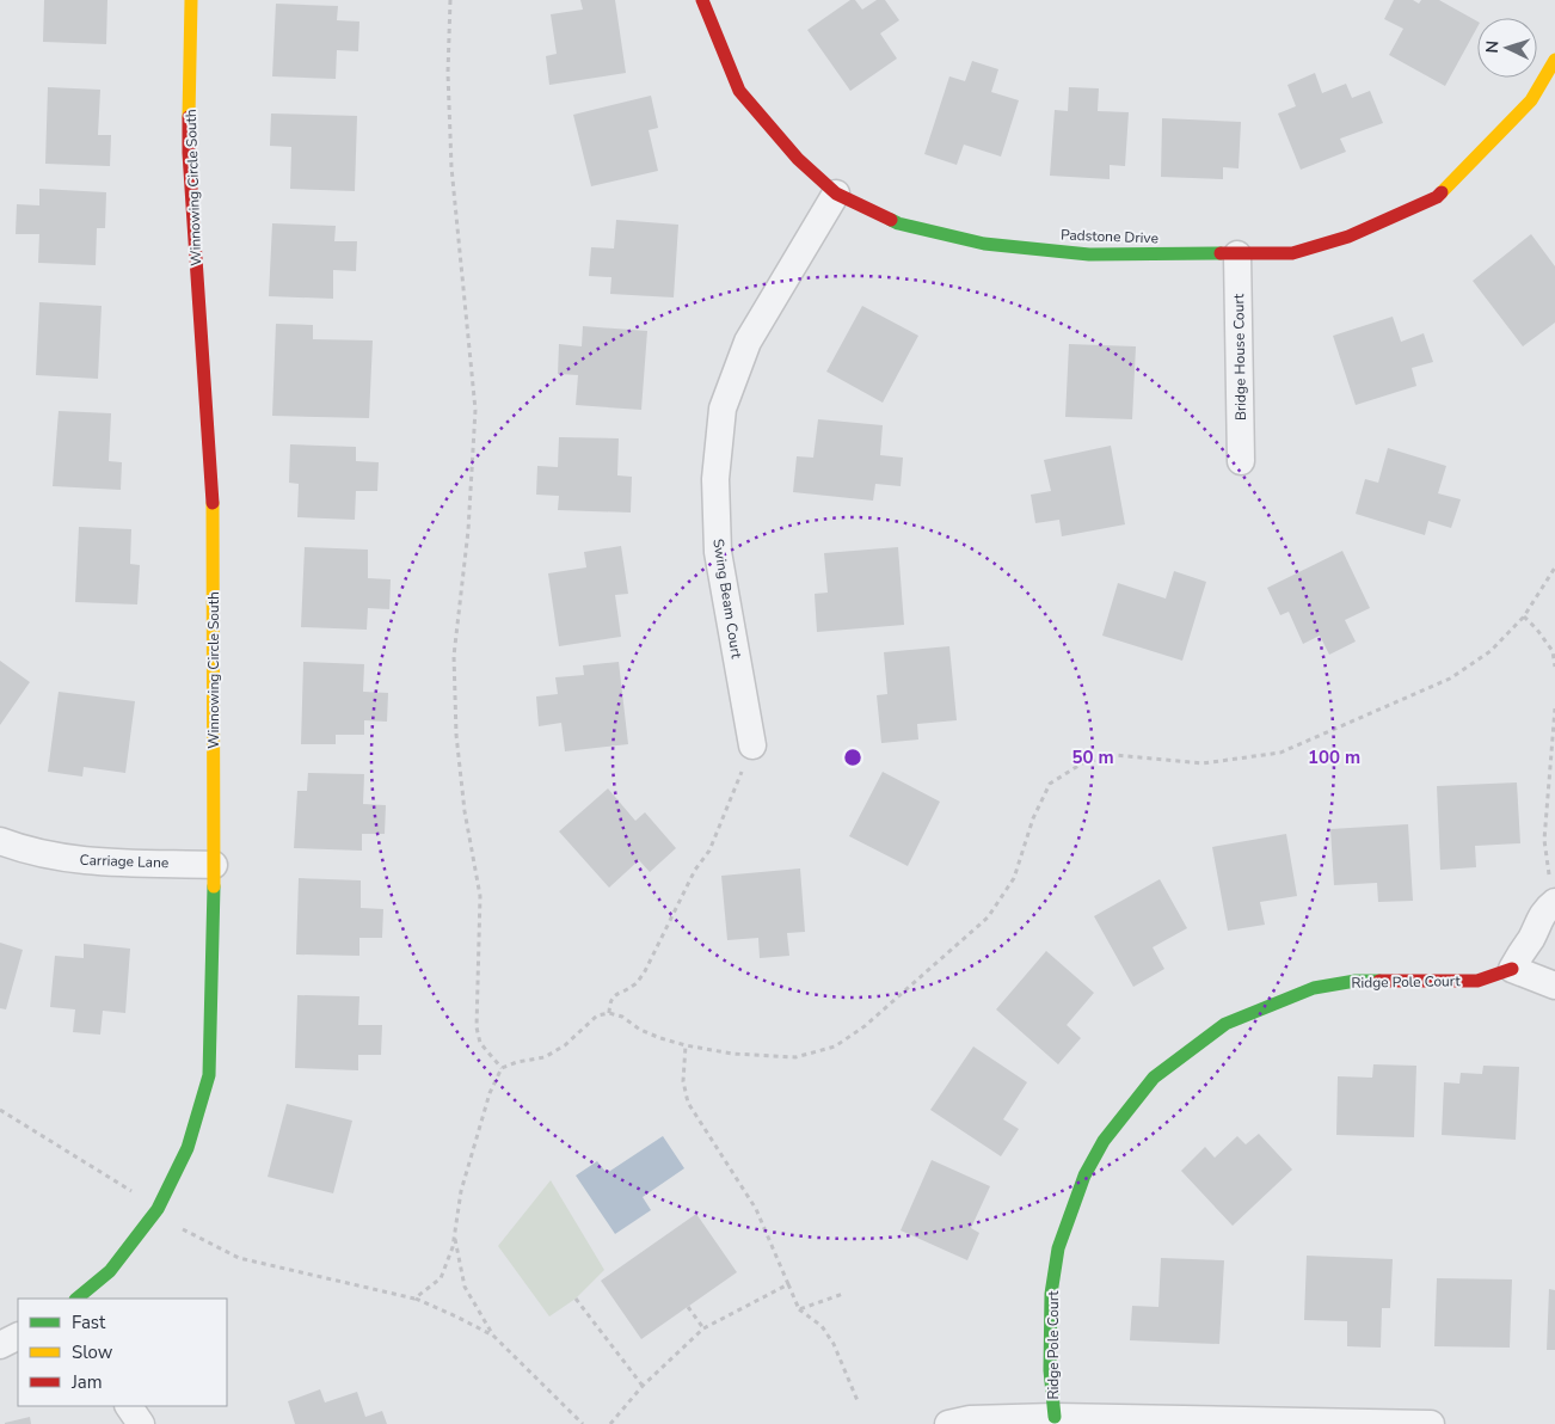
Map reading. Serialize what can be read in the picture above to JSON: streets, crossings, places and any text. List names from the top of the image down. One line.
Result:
{"streets":{"street":["Winnowing Circle South","Padstone Drive","Bridge House Court","Swing Beam Court","Carriage Lane","Ridge Pole Court"]},"crossings":[["Winnowing Circle South","Carriage Lane"],["Padstone Drive","Bridge House Court"],["Padstone Drive","Swing Beam Court"]],"legend":["Fast","Slow","Jam"],"north":"left","rings":["50 m","100 m"]}
